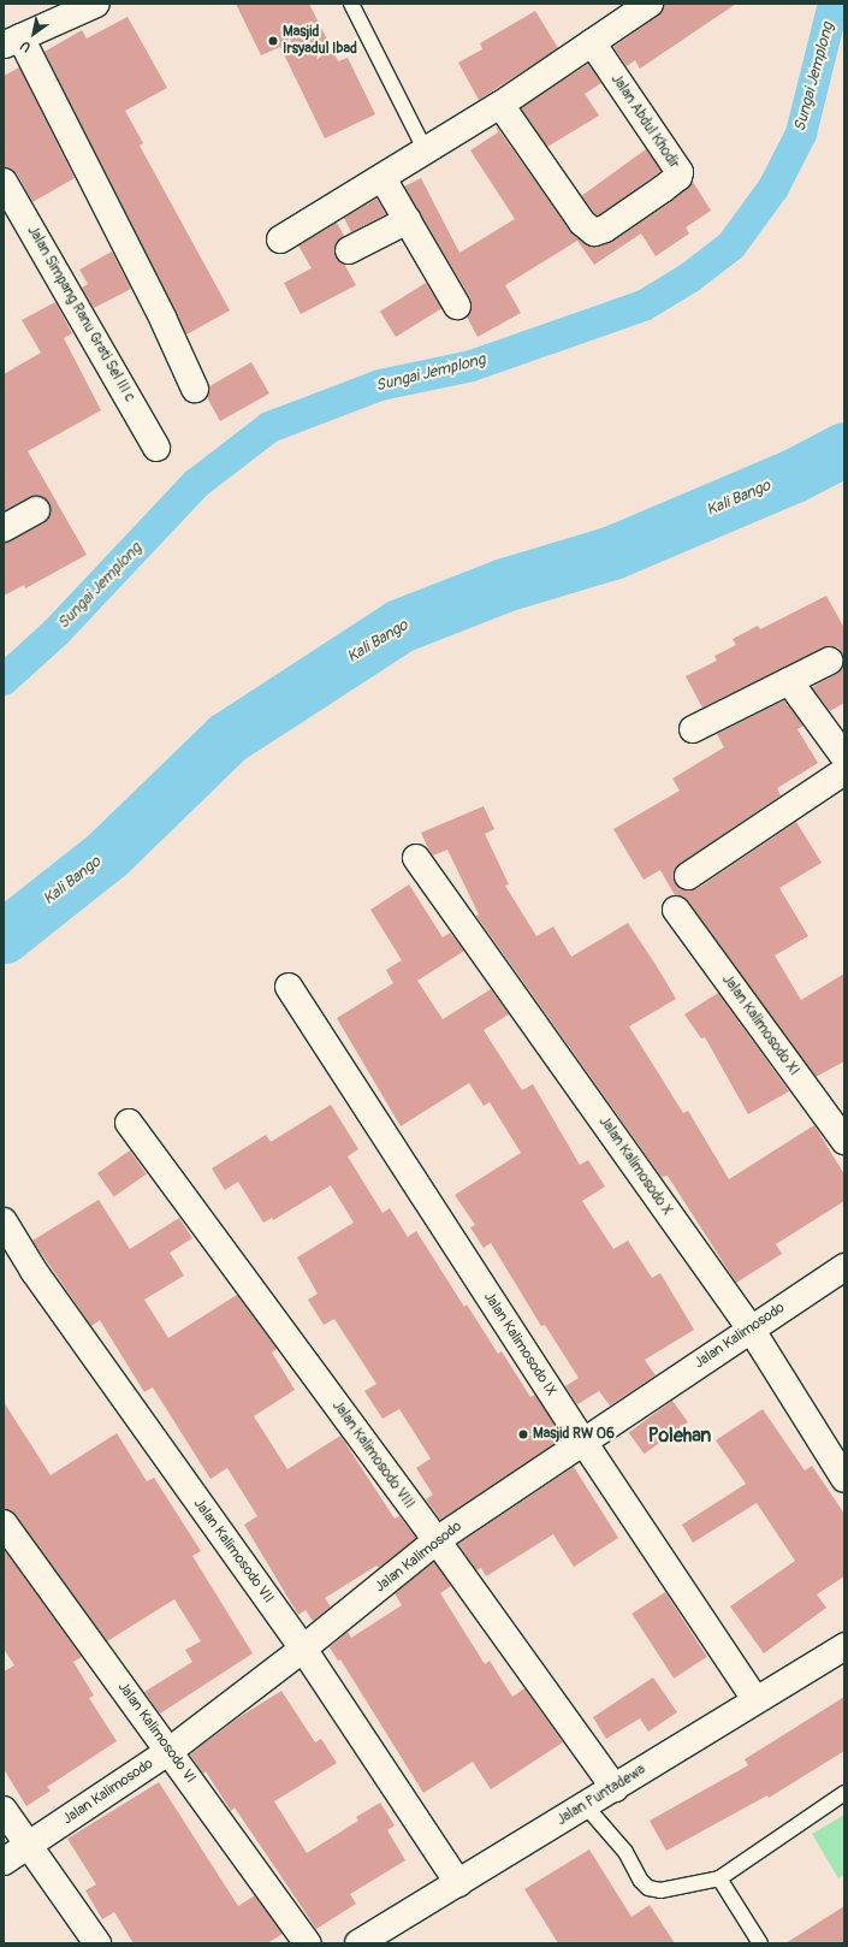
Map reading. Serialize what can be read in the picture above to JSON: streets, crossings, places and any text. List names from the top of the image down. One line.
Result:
{"streets":{"street":["Jalan Abdul Khodir","Jalan Simpang Ranu Grati Sel III c","Jalan Kalimosodo XI","Jalan Kalimosodo X","Jalan Kalimosodo","Jalan Kalimosodo IX","Jalan Kalimosodo VIII","Jalan Kalimosodo VII","Jalan Kalimosodo VI","Jalan Puntadewa"]},"crossings":[["Jalan Kalimosodo X","Jalan Kalimosodo"],["Jalan Kalimosodo","Jalan Kalimosodo IX"],["Jalan Kalimosodo","Jalan Kalimosodo VIII"],["Jalan Kalimosodo","Jalan Kalimosodo VII"],["Jalan Kalimosodo","Jalan Kalimosodo VI"],["Jalan Kalimosodo IX","Jalan Puntadewa"],["Jalan Kalimosodo VIII","Jalan Puntadewa"],["Jalan Kalimosodo VII","Jalan Puntadewa"]],"districts":["Polehan"],"water":["Sungai Jemplong","Kali Bango"],"places":["Masjid Irsyadul Ibad","Masjid RW 06"],"north":"bottom left"}
